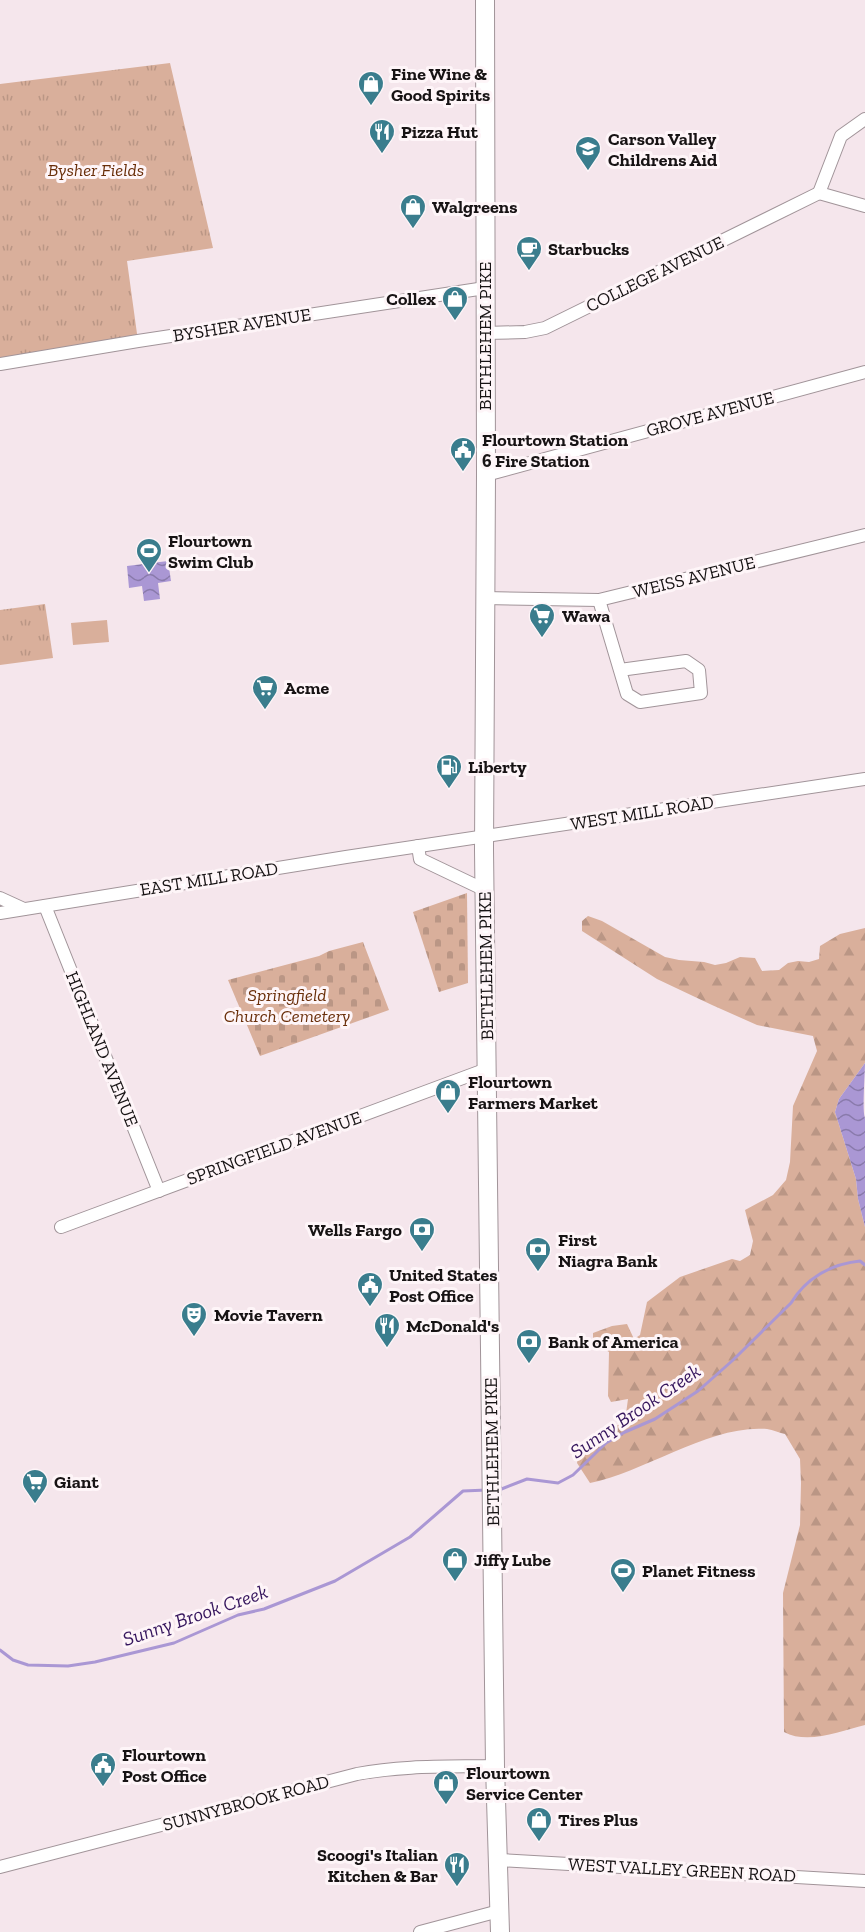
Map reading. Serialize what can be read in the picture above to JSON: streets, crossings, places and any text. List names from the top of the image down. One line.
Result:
{"streets":{"main road":["BETHLEHEM PIKE"],"street":["COLLEGE AVENUE","BYSHER AVENUE","GROVE AVENUE","WEISS AVENUE","WEST MILL ROAD","EAST MILL ROAD","HIGHLAND AVENUE","SPRINGFIELD AVENUE","SUNNYBROOK ROAD","WEST VALLEY GREEN ROAD"]},"crossings":[["COLLEGE AVENUE","BETHLEHEM PIKE"],["BYSHER AVENUE","BETHLEHEM PIKE"],["BETHLEHEM PIKE","GROVE AVENUE"],["BETHLEHEM PIKE","WEISS AVENUE"],["BETHLEHEM PIKE","WEST MILL ROAD"],["BETHLEHEM PIKE","SPRINGFIELD AVENUE"],["BETHLEHEM PIKE","SUNNYBROOK ROAD"],["BETHLEHEM PIKE","WEST VALLEY GREEN ROAD"],["WEST MILL ROAD","EAST MILL ROAD"],["EAST MILL ROAD","HIGHLAND AVENUE"],["HIGHLAND AVENUE","SPRINGFIELD AVENUE"]],"water":["Sunny Brook Creek"],"parks":["Bysher Fields","Springfield Church Cemetery"],"places":{"shop":["Fine Wine & Good Spirits","Walgreens","Collex","Flourtown Farmers Market","Jiffy Lube","Flourtown Service Center","Tires Plus"],"restaurant":["Pizza Hut","McDonald's","Scoogi's Italian Kitchen & Bar"],"school or university":["Carson Valley Childrens Aid"],"cafe":["Starbucks"],"public building":["Flourtown Station 6 Fire Station","United States Post Office","Flourtown Post Office"],"sports":["Flourtown Swim Club","Planet Fitness"],"supermarket":["Wawa","Acme","Giant"],"fuel station":["Liberty"],"bank":["Wells Fargo","First Niagra Bank","Bank of America"],"theatre":["Movie Tavern"]}}
